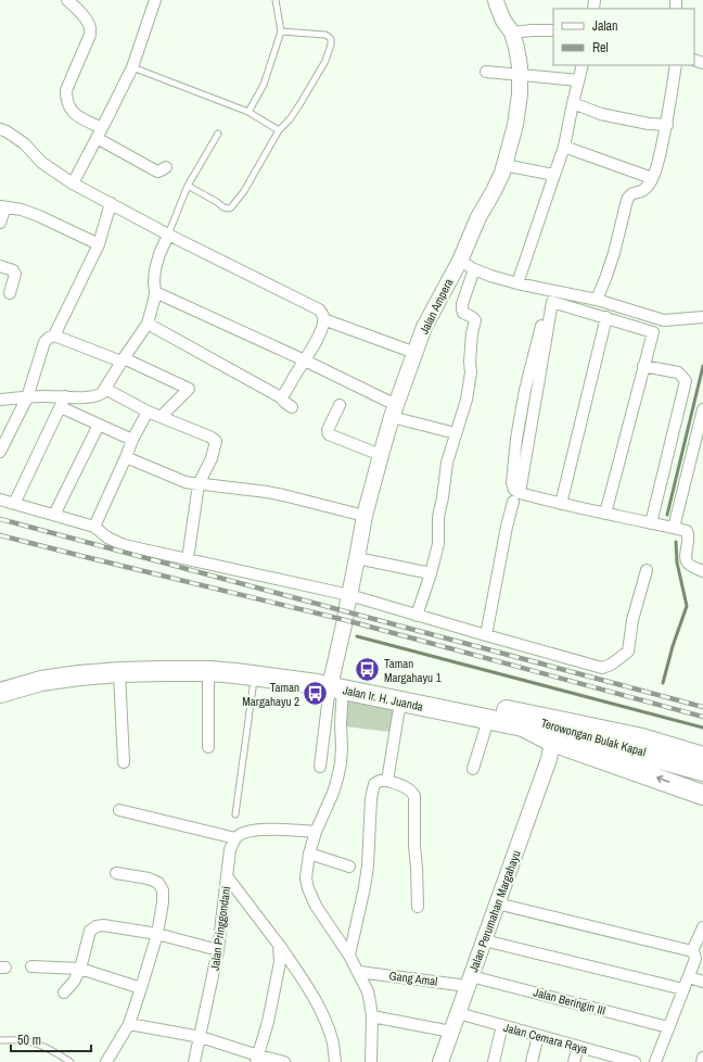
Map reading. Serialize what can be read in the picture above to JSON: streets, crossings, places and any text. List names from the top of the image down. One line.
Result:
{"streets":{"highway":["Jalan Ir. H. Juanda","Terowongan Bulak Kapal"],"street":["Jalan Ampera","Jalan Perumahan Margahayu","Jalan Pringgondani","Gang Amal","Jalan Beringin III","Jalan Cemara Raya"]},"crossings":[["Jalan Ampera","Jalan Ir. H. Juanda"],["Jalan Ir. H. Juanda","Terowongan Bulak Kapal"],["Jalan Ir. H. Juanda","Jalan Perumahan Margahayu"],["Jalan Perumahan Margahayu","Gang Amal"],["Jalan Perumahan Margahayu","Jalan Beringin III"],["Jalan Perumahan Margahayu","Jalan Cemara Raya"],["Gang Amal","Jalan Beringin III"]],"places":{"bus stop":["Taman Margahayu 1","Taman Margahayu 2"]},"legend":["Jalan","Rel"],"scale_bar":"50 m"}
